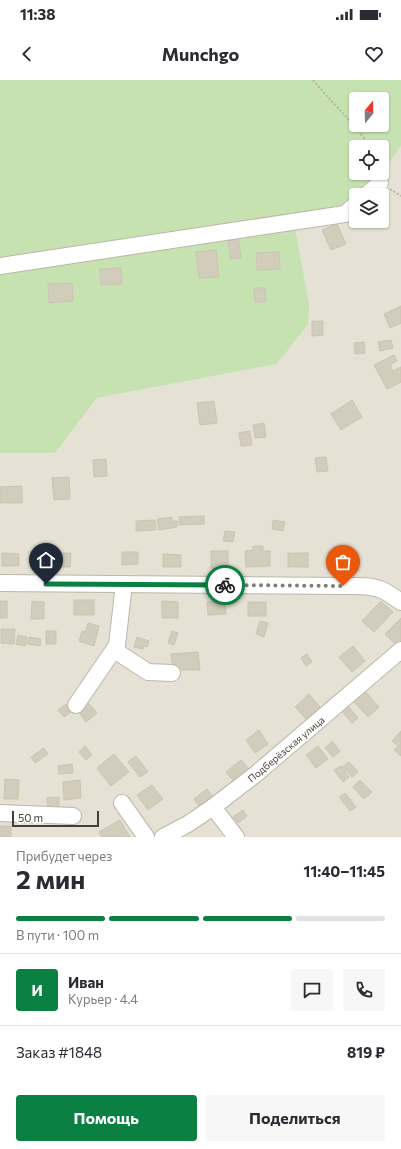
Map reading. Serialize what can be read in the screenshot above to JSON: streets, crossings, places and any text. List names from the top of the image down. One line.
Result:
{"streets":{"street":["Подберёзская улица"]},"scale_bar":"50 m","north":"top","page":{"status":"11:38","header":"Munchgo","scale":"50 m","heading":["2 мин","Прибудет через","11:40–11:45"],"panel":["Иван","Курьер · 4.4","Заказ #1848","819 ₽"],"bar":"В пути · 100 m","round":"И","buttons":["Помощь","Поделиться"]}}
